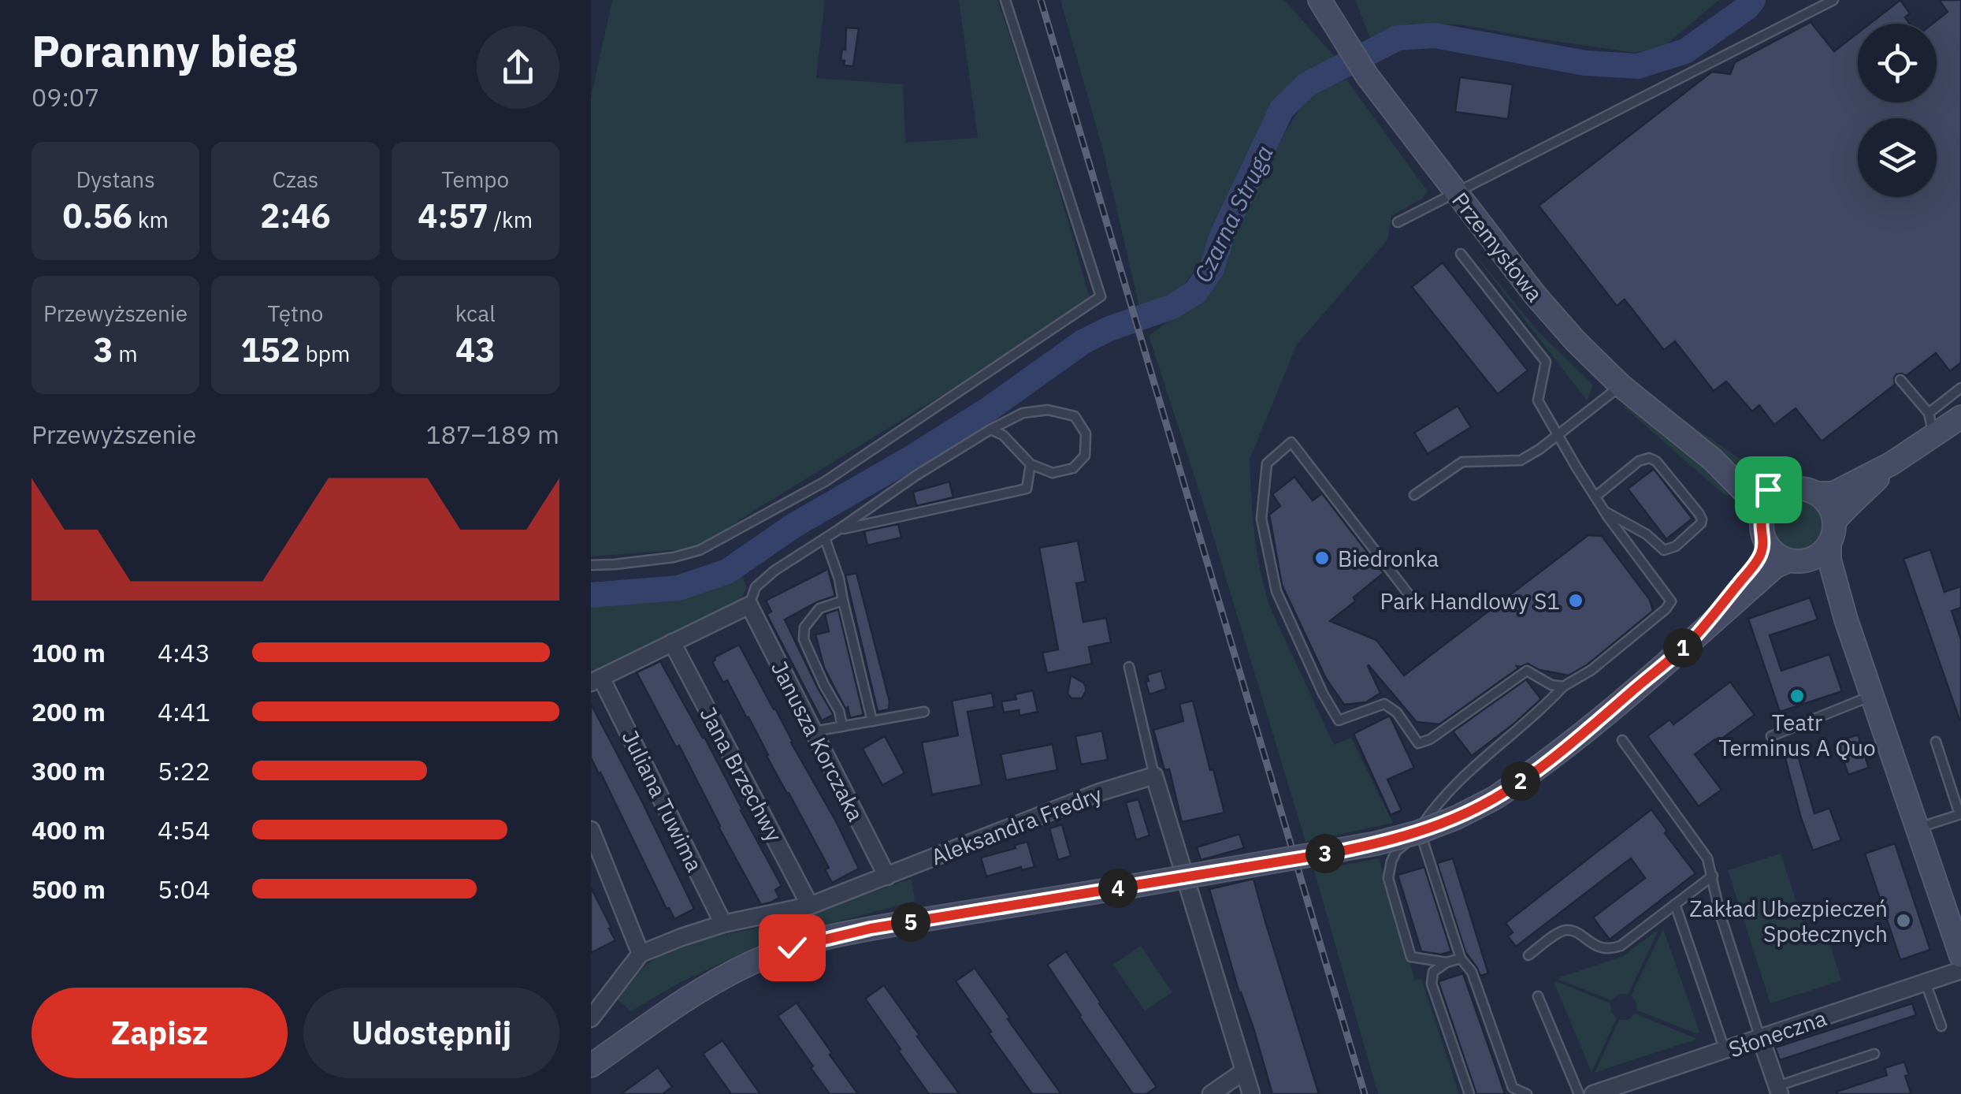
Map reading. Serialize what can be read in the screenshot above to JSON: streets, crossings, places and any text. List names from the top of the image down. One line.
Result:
{"streets":{"street":["Przemysłowa","Janusza Korczaka","Jana Brzechwy","Juliana Tuwima","Aleksandra Fredry","Słoneczna"]},"crossings":[["Janusza Korczaka","Aleksandra Fredry"],["Jana Brzechwy","Aleksandra Fredry"],["Juliana Tuwima","Aleksandra Fredry"]],"water":["Czarna Struga"],"places":["Biedronka","Park Handlowy S1","Teatr Terminus A Quo","Zakład Ubezpieczeń Społecznych"],"page":{"heading":["Poranny bieg","09:07"],"stats":[["Dystans","0.56 km"],["Czas","2:46"],["Tempo","4:57 /km"],["Przewyższenie","3 m"],["Tętno","152 bpm"],["kcal","43"]],"chart":["Przewyższenie","187–189 m"],"list":[{"name":"100 m","note":"4:43"},{"name":"200 m","note":"4:41"},{"name":"300 m","note":"5:22"},{"name":"400 m","note":"4:54"},{"name":"500 m","note":"5:04"}],"pins":["1","2","3","4","5"],"buttons":["Zapisz","Udostępnij"]}}
